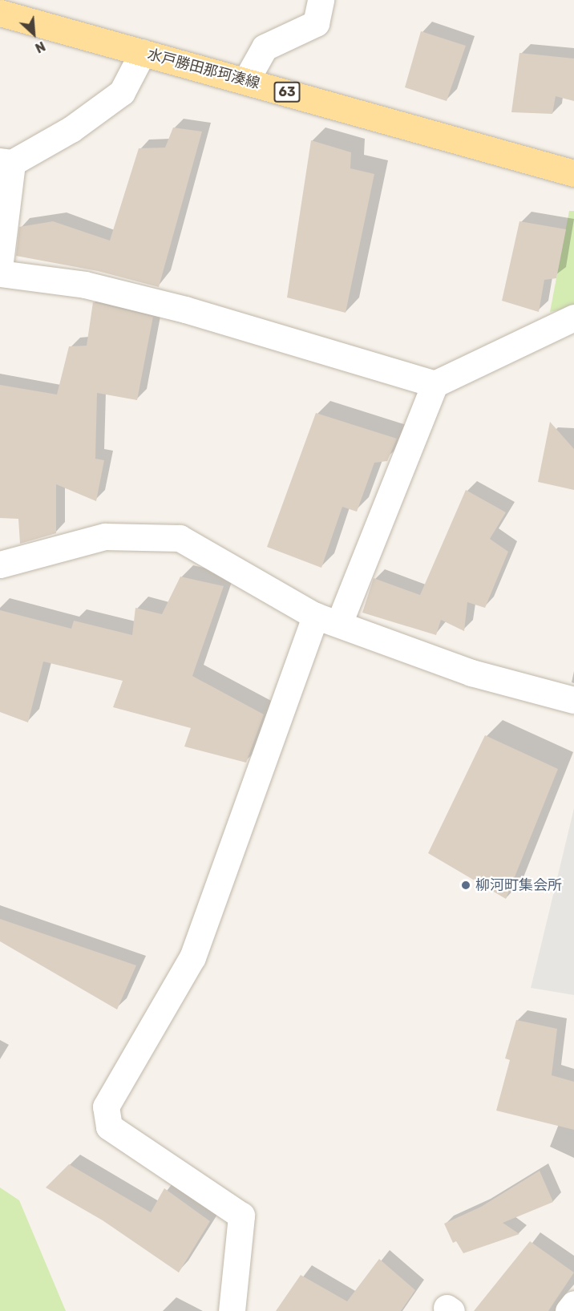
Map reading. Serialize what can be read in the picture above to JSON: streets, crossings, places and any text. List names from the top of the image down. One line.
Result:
{"streets":{"main road":["水戸勝田那珂湊線","63"]},"places":["柳河町集会所"],"north":"bottom right"}
